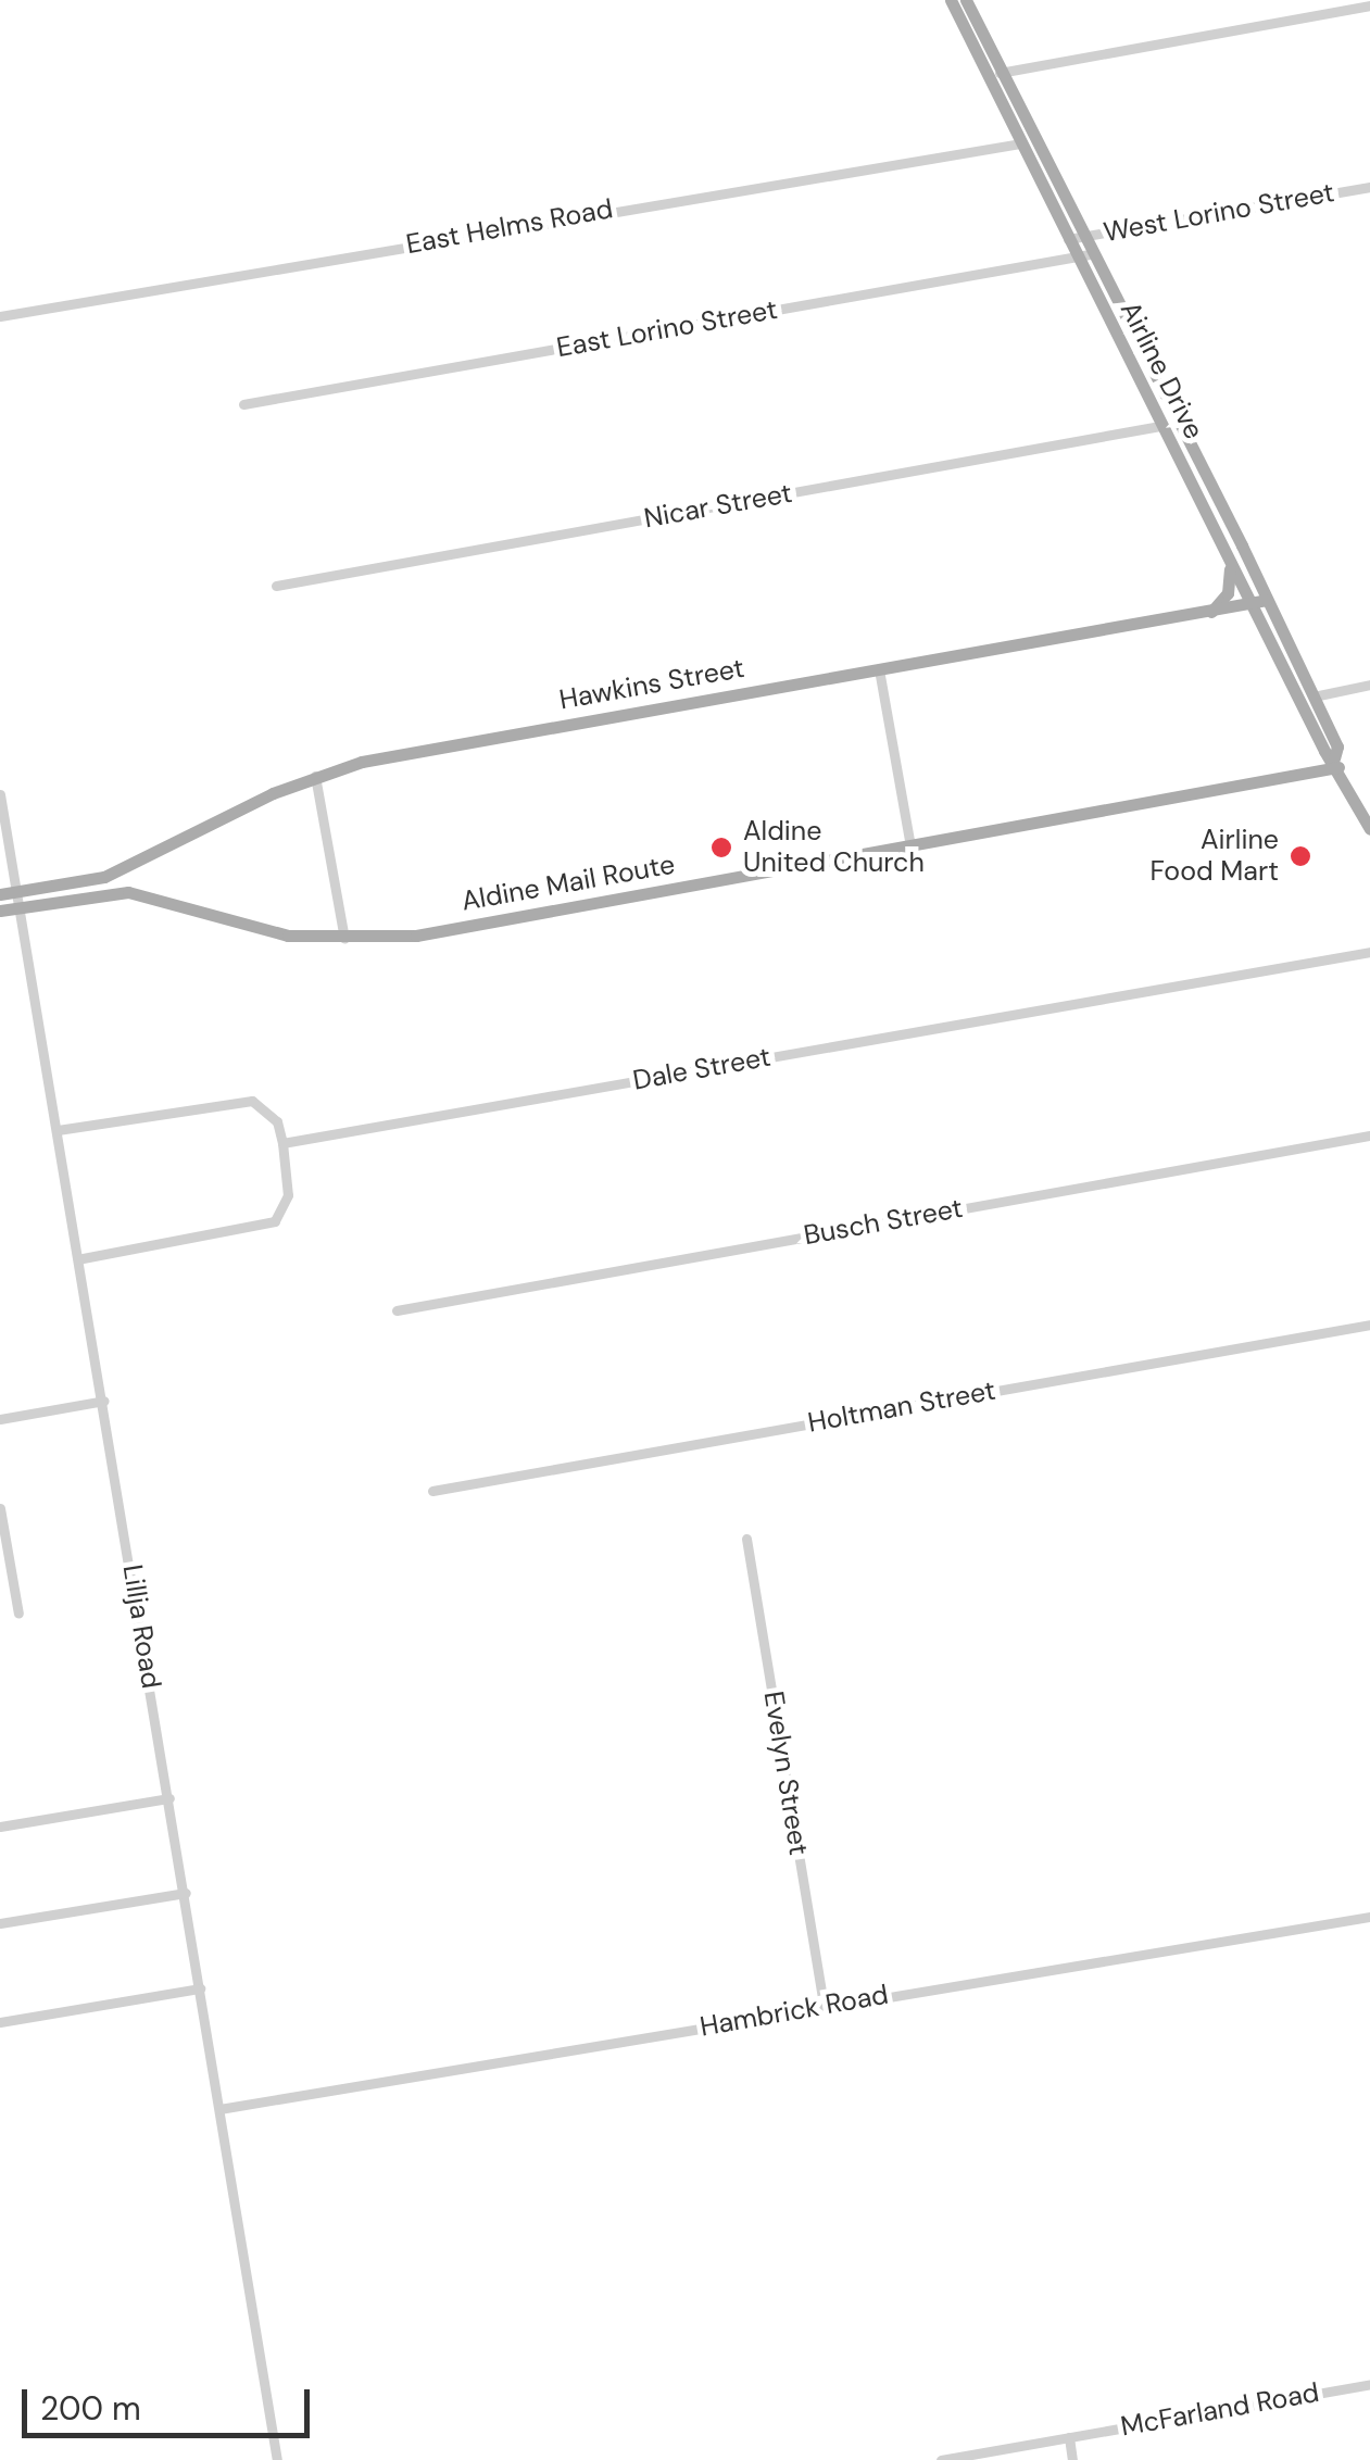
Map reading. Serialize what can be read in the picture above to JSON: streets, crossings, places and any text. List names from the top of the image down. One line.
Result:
{"streets":{"main road":["Airline Drive","Hawkins Street","Aldine Mail Route"],"street":["West Lorino Street","East Helms Road","East Lorino Street","Nicar Street","Dale Street","Busch Street","Holtman Street","Lillja Road","Evelyn Street","Hambrick Road","McFarland Road"]},"crossings":[["West Lorino Street","Airline Drive"],["East Helms Road","Airline Drive"],["East Lorino Street","Airline Drive"],["Airline Drive","Nicar Street"],["Airline Drive","Hawkins Street"],["Airline Drive","Aldine Mail Route"],["Hawkins Street","Lillja Road"],["Aldine Mail Route","Lillja Road"],["Lillja Road","Hambrick Road"],["Evelyn Street","Hambrick Road"]],"places":["Aldine United Church","Airline Food Mart"],"scale_bar":"200 m"}
